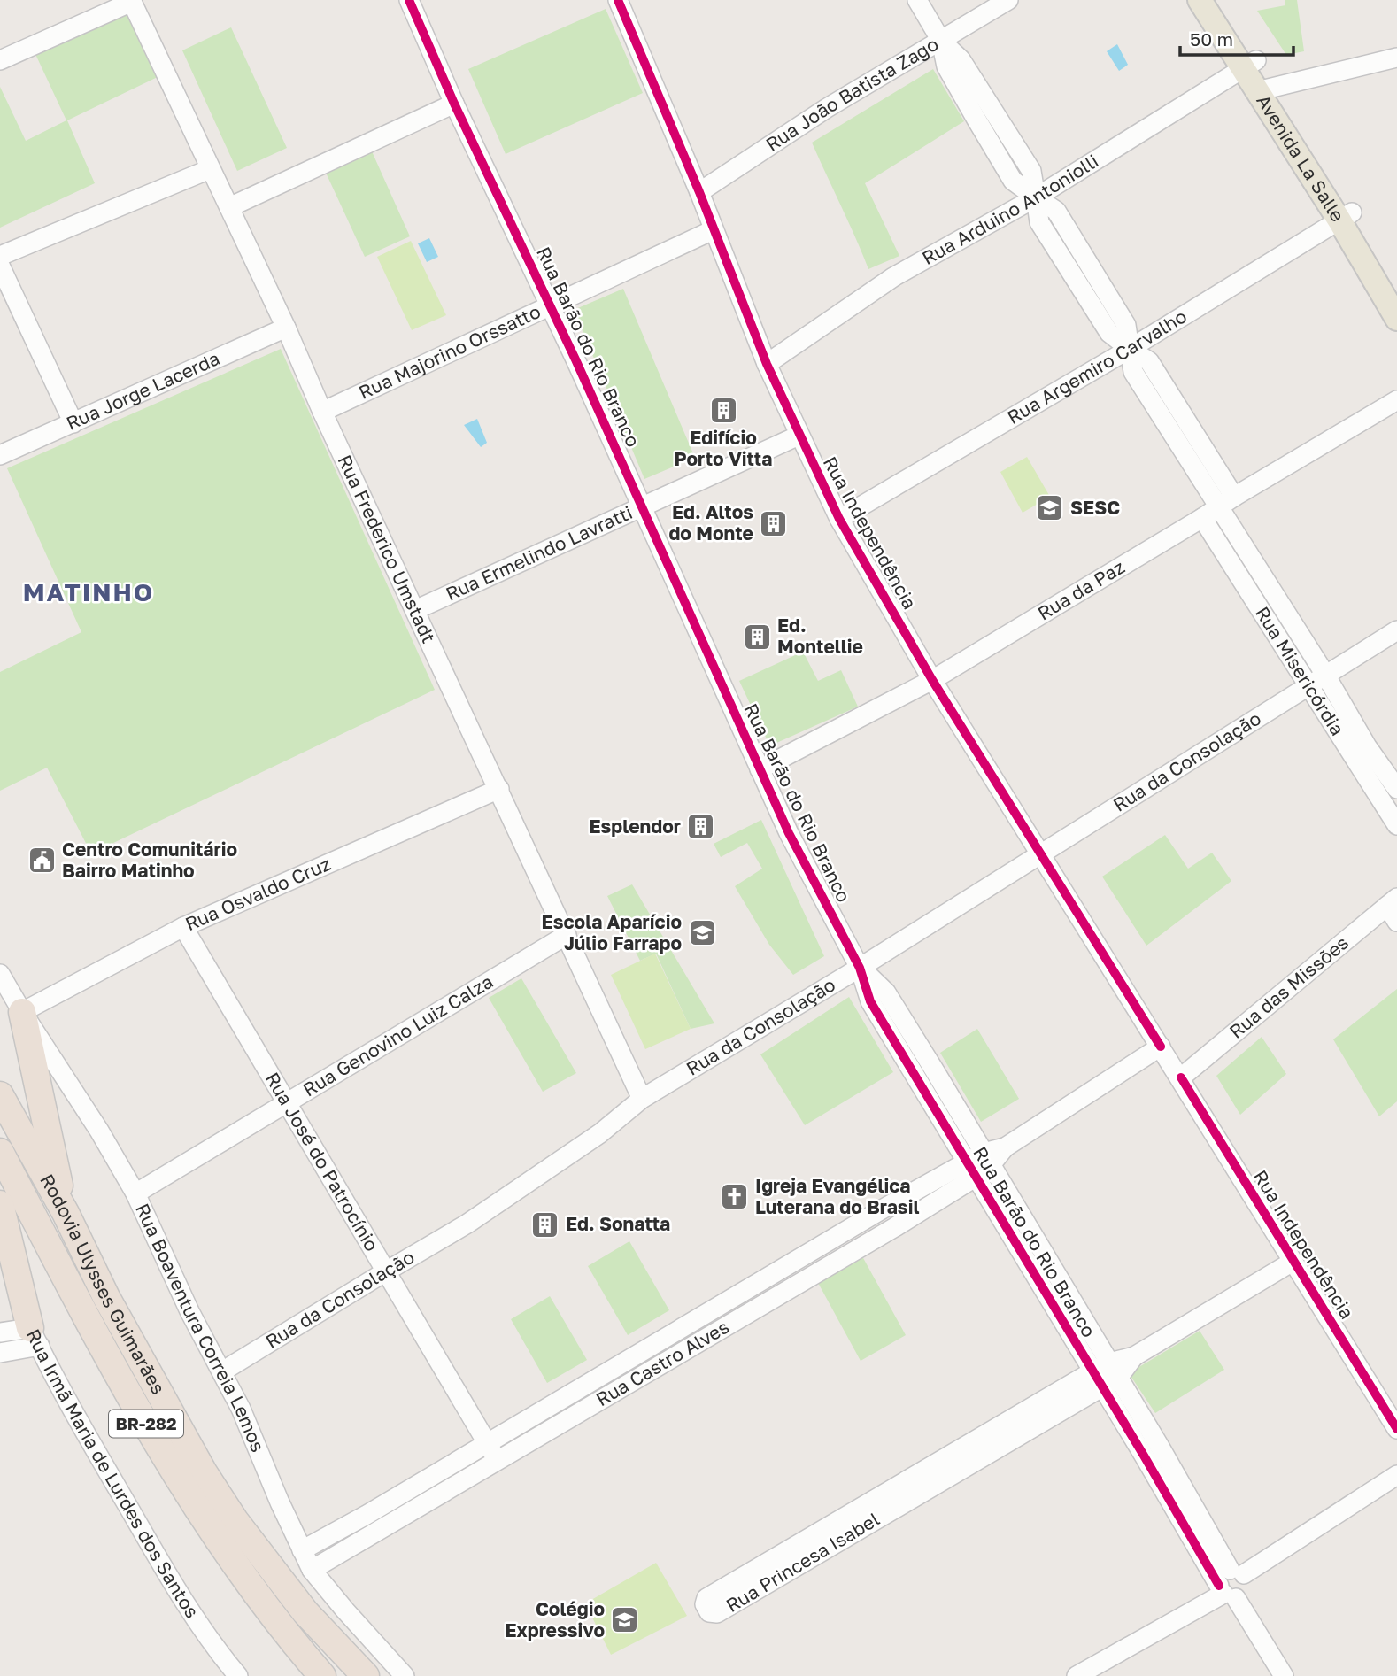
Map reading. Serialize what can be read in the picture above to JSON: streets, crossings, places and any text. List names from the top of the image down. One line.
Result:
{"streets":{"highway":["Rodovia Ulysses Guimarães","BR-282"],"main road":["Avenida La Salle"],"street":["Rua João Batista Zago","Rua Arduino Antoniolli","Rua Barão do Rio Branco","Rua Majorino Orssatto","Rua Argemiro Carvalho","Rua Jorge Lacerda","Rua Independência","Rua Frederico Umstadt","Rua Ermelindo Lavratti","Rua da Paz","Rua Misericórdia","Rua da Consolação","Rua Osvaldo Cruz","Rua das Missões","Rua Genovino Luiz Calza","Rua José do Patrocínio","Rua Boaventura Correia Lemos","Rua Castro Alves","Rua Irmã Maria de Lurdes dos Santos","Rua Princesa Isabel"]},"crossings":[["Rua João Batista Zago","Rua Independência"],["Avenida La Salle","Rua Arduino Antoniolli"],["Avenida La Salle","Rua Argemiro Carvalho"],["Rua Arduino Antoniolli","Rua Independência"],["Rua Barão do Rio Branco","Rua Majorino Orssatto"],["Rua Barão do Rio Branco","Rua Ermelindo Lavratti"],["Rua Barão do Rio Branco","Rua da Paz"],["Rua Barão do Rio Branco","Rua da Consolação"],["Rua Barão do Rio Branco","Rua Castro Alves"],["Rua Barão do Rio Branco","Rua Princesa Isabel"],["Rua Majorino Orssatto","Rua Independência"],["Rua Majorino Orssatto","Rua Frederico Umstadt"],["Rua Argemiro Carvalho","Rua Independência"],["Rua Jorge Lacerda","Rua Frederico Umstadt"],["Rua Independência","Rua Ermelindo Lavratti"],["Rua Independência","Rua da Paz"],["Rua Independência","Rua da Consolação"],["Rua Independência","Rua das Missões"],["Rua Independência","Rua Castro Alves"],["Rua Independência","Rua Princesa Isabel"],["Rua Frederico Umstadt","Rua Ermelindo Lavratti"],["Rua Frederico Umstadt","Rua da Consolação"],["Rua Frederico Umstadt","Rua Osvaldo Cruz"],["Rua Frederico Umstadt","Rua Genovino Luiz Calza"],["Rua da Paz","Rua Misericórdia"],["Rua Misericórdia","Rua da Consolação"],["Rua da Consolação","Rua José do Patrocínio"],["Rua da Consolação","Rua Boaventura Correia Lemos"],["Rua Osvaldo Cruz","Rua José do Patrocínio"],["Rua Osvaldo Cruz","Rua Boaventura Correia Lemos"],["Rua Genovino Luiz Calza","Rua José do Patrocínio"],["Rua Genovino Luiz Calza","Rua Boaventura Correia Lemos"],["Rua José do Patrocínio","Rua Castro Alves"],["Rua Boaventura Correia Lemos","Rua Castro Alves"]],"districts":["MATINHO"],"places":{"building":["Edifício Porto Vitta","Ed. Altos do Monte","Ed. Montellie","Esplendor","Ed. Sonatta"],"school or university":["SESC","Escola Aparício Júlio Farrapo","Colégio Expressivo"],"public building":["Centro Comunitário Bairro Matinho"],"church":["Igreja Evangélica Luterana do Brasil"]},"scale_bar":"50 m"}
